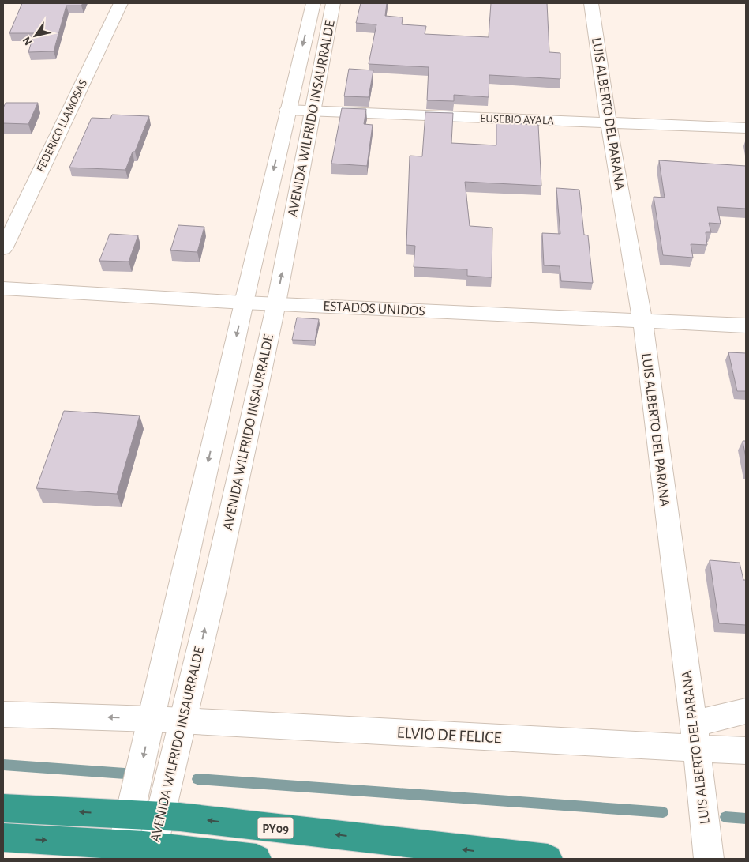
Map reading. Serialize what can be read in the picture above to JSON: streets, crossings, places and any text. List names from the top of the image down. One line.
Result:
{"streets":{"highway":["PY09"],"street":["LUIS ALBERTO DEL PARANA","AVENIDA WILFRIDO INSAURRALDE","EUSEBIO AYALA","FEDERICO LLAMOSAS","ESTADOS UNIDOS","ELVIO DE FELICE"]},"crossings":[["LUIS ALBERTO DEL PARANA","EUSEBIO AYALA"],["LUIS ALBERTO DEL PARANA","ESTADOS UNIDOS"],["LUIS ALBERTO DEL PARANA","ELVIO DE FELICE"],["AVENIDA WILFRIDO INSAURRALDE","EUSEBIO AYALA"],["AVENIDA WILFRIDO INSAURRALDE","ESTADOS UNIDOS"],["AVENIDA WILFRIDO INSAURRALDE","ELVIO DE FELICE"],["AVENIDA WILFRIDO INSAURRALDE","PY09"]],"north":"bottom left"}
